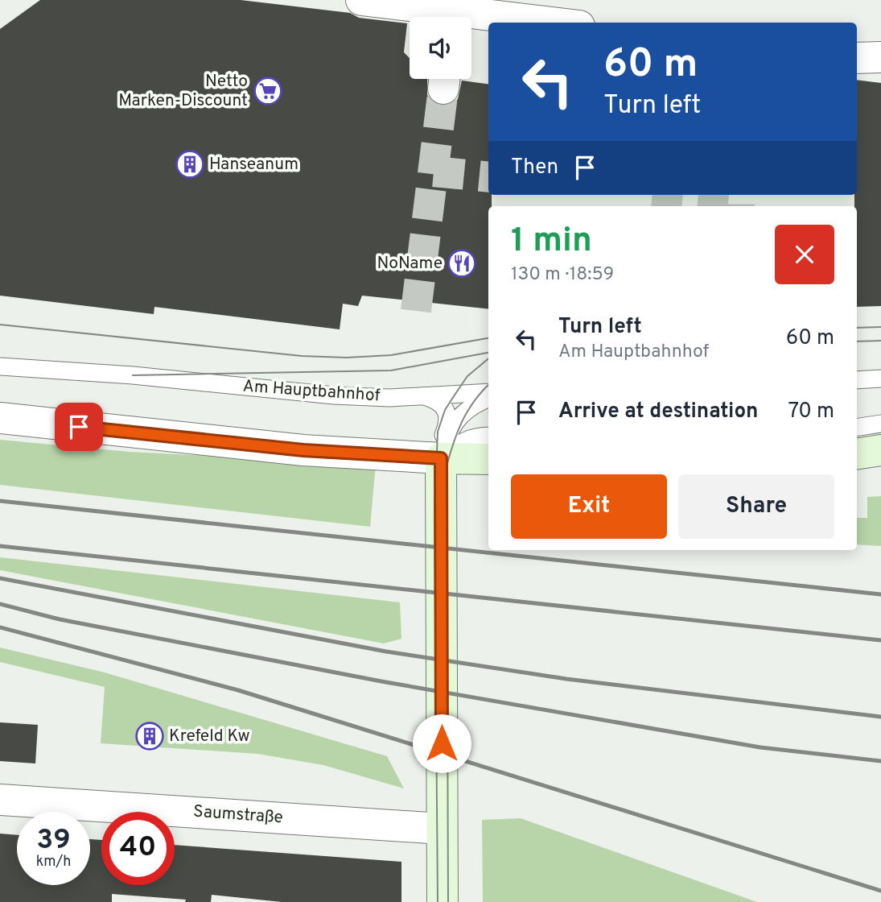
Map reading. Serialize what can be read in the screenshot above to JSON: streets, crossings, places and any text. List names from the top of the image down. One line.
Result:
{"streets":{"street":["Saumstraße"],"lane":["Am Hauptbahnhof"]},"places":{"supermarket":["Netto Marken-Discount"],"building":["Hanseanum","Krefeld Kw"],"restaurant":["NoName"]},"page":{"turn":["60 m","Turn left"],"then":"Then","heading":["1 min","130 m · 18:59"],"list":[{"name":"Turn left","note":"Am Hauptbahnhof","value":"60 m"},{"name":"Arrive at destination","value":"70 m"}],"buttons":["Exit","Share"],"speed":"39 km/h","limit":"40"}}
